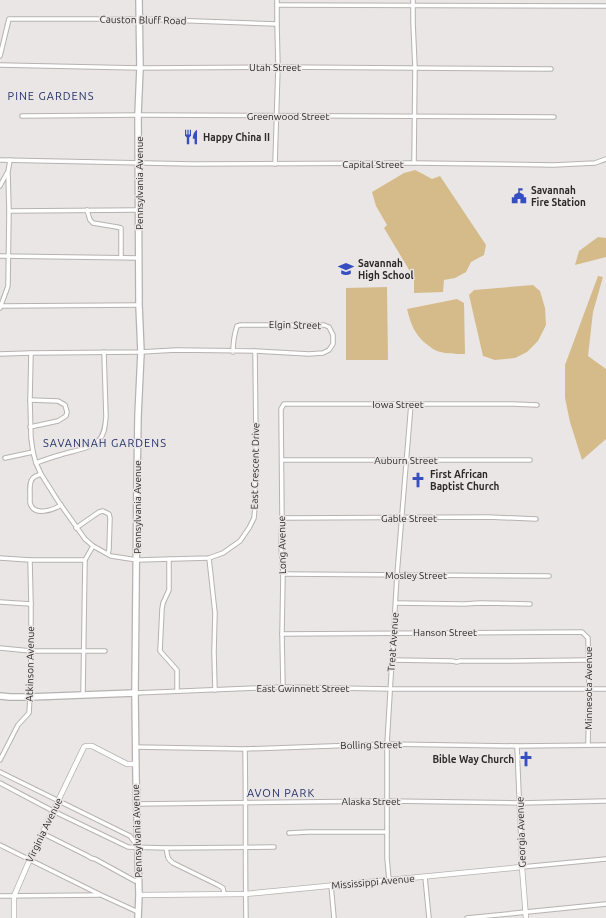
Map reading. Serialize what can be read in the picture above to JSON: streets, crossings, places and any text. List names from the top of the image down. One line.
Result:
{"streets":{"main road":["Pennsylvania Avenue","East Gwinnett Street"],"street":["Causton Bluff Road","Utah Street","Greenwood Street","Capital Street","Elgin Street","Iowa Street","Auburn Street","East Crescent Drive","Gable Street","Long Avenue","Mosley Street","Hanson Street","Treat Avenue","Atkinson Avenue","Minnesota Avenue","Bolling Street","Alaska Street","Virginia Avenue","Georgia Avenue","Mississippi Avenue"]},"crossings":[["Causton Bluff Road","Pennsylvania Avenue"],["Utah Street","Pennsylvania Avenue"],["Greenwood Street","Pennsylvania Avenue"],["Capital Street","Pennsylvania Avenue"],["Pennsylvania Avenue","Elgin Street"],["Pennsylvania Avenue","East Crescent Drive"],["Pennsylvania Avenue","East Gwinnett Street"],["Pennsylvania Avenue","Bolling Street"],["Pennsylvania Avenue","Alaska Street"],["Pennsylvania Avenue","Virginia Avenue"],["Pennsylvania Avenue","Mississippi Avenue"],["Elgin Street","East Crescent Drive"],["Iowa Street","Long Avenue"],["Iowa Street","Treat Avenue"],["Auburn Street","Long Avenue"],["Auburn Street","Treat Avenue"],["Gable Street","Long Avenue"],["Gable Street","Treat Avenue"],["Long Avenue","Mosley Street"],["Long Avenue","Hanson Street"],["Long Avenue","East Gwinnett Street"],["Mosley Street","Treat Avenue"],["Hanson Street","Treat Avenue"],["Hanson Street","Minnesota Avenue"],["Treat Avenue","East Gwinnett Street"],["Treat Avenue","Bolling Street"],["Treat Avenue","Alaska Street"],["Treat Avenue","Mississippi Avenue"],["Atkinson Avenue","East Gwinnett Street"],["East Gwinnett Street","Minnesota Avenue"],["Minnesota Avenue","Bolling Street"],["Bolling Street","Georgia Avenue"],["Alaska Street","Georgia Avenue"],["Georgia Avenue","Mississippi Avenue"]],"districts":["PINE GARDENS","SAVANNAH GARDENS","AVON PARK"],"places":{"restaurant":["Happy China II"],"public building":["Savannah Fire Station"],"school or university":["Savannah High School"],"church":["First African Baptist Church","Bible Way Church"]}}
